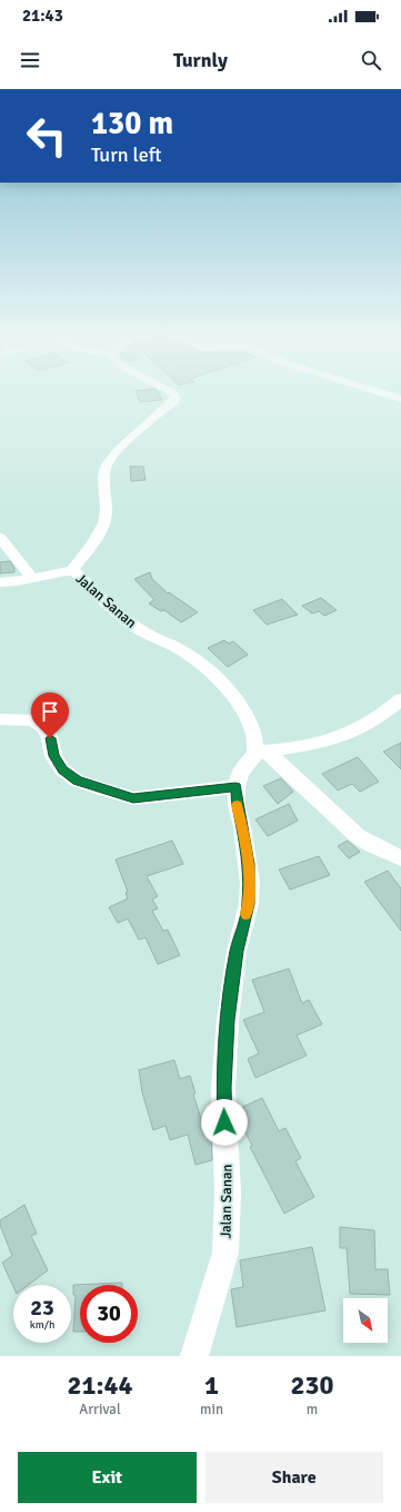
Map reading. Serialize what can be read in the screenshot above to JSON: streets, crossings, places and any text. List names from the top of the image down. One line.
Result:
{"streets":{"street":["Jalan Sanan"]},"north":"bottom right","page":{"status":"21:43","header":"Turnly","turn":["130 m","Turn left"],"speed":"23 km/h","limit":"30","eta":["21:44","Arrival","1","min","230","m"],"buttons":["Exit","Share"]}}
